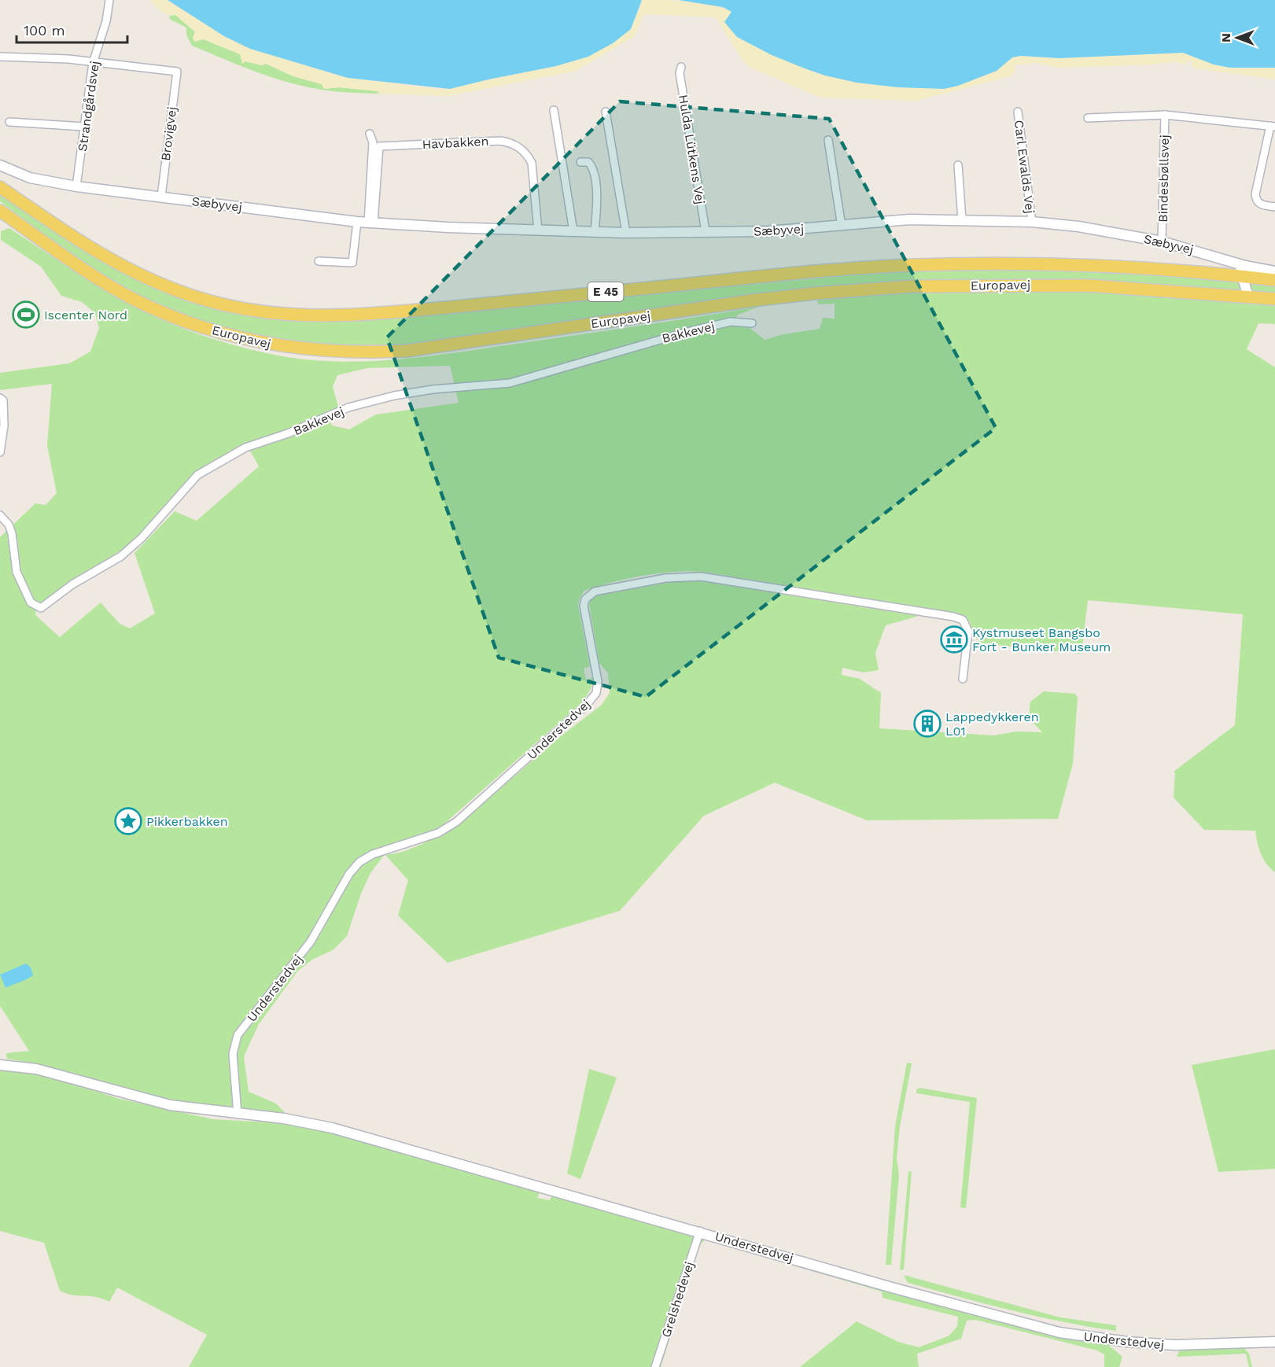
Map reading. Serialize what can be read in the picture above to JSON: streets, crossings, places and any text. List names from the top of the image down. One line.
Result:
{"streets":{"main road":["Europavej","E 45"],"street":["Strandgårdsvej","Brovigvej","Havbakken","Hulda Lütkens Vej","Carl Ewalds Vej","Bindesbøllsvej","Sæbyvej","Bakkevej","Understedvej","Grelshedevej"]},"crossings":[["Strandgårdsvej","Brovigvej"],["Strandgårdsvej","Sæbyvej"],["Brovigvej","Sæbyvej"],["Havbakken","Sæbyvej"],["Hulda Lütkens Vej","Sæbyvej"],["Carl Ewalds Vej","Sæbyvej"],["Bindesbøllsvej","Sæbyvej"],["Sæbyvej","Europavej"],["Understedvej","Grelshedevej"]],"places":{"sports":["Iscenter Nord"],"museum":["Kystmuseet Bangsbo Fort - Bunker Museum"],"building":["Lappedykkeren L01"],"place":["Pikkerbakken"]},"scale_bar":"100 m","north":"left"}
